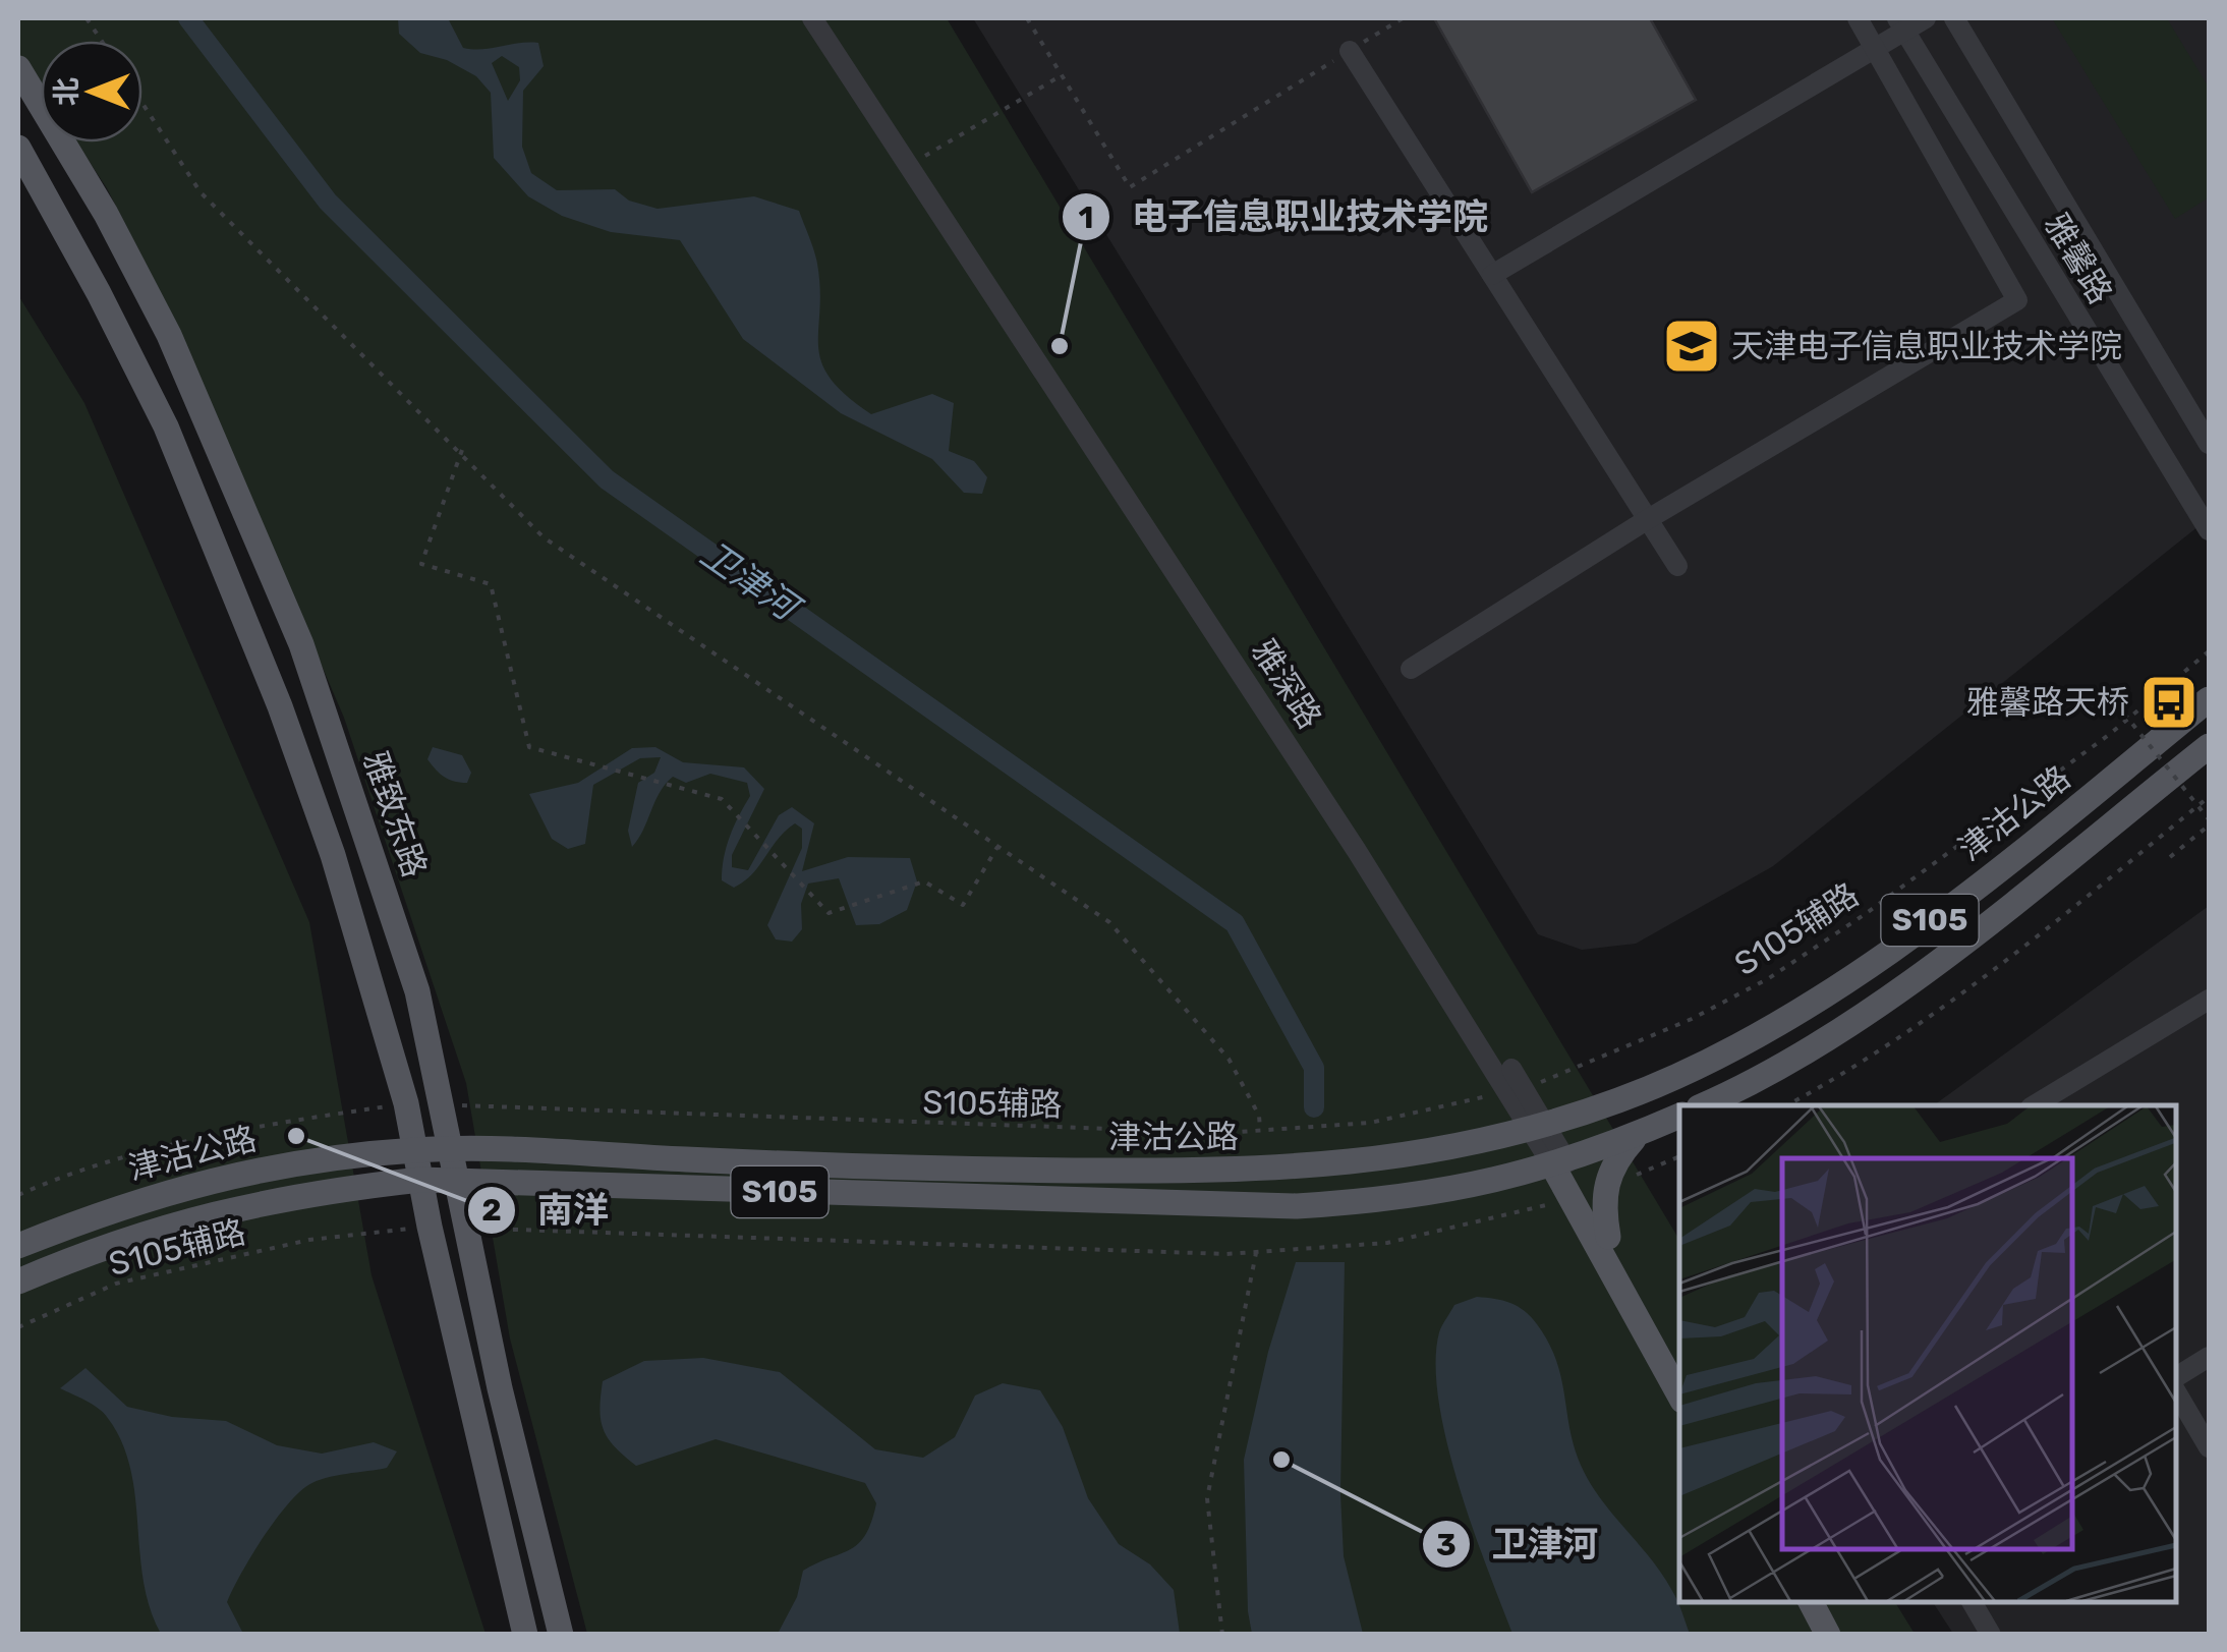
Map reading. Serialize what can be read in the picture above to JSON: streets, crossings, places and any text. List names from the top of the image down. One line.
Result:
{"streets":{"main road":["津沽公路","雅致东路","S105"],"street":["雅馨路","雅深路"],"path":["S105辅路"]},"crossings":[["雅深路","津沽公路"],["雅深路","S105辅路"],["津沽公路","雅致东路"],["雅致东路","S105辅路"]],"water":["卫津河"],"places":{"other":["电子信息职业技术学院","南洋","卫津河"],"school or university":["天津电子信息职业技术学院"],"bus stop":["雅馨路天桥"]},"north":"left"}
